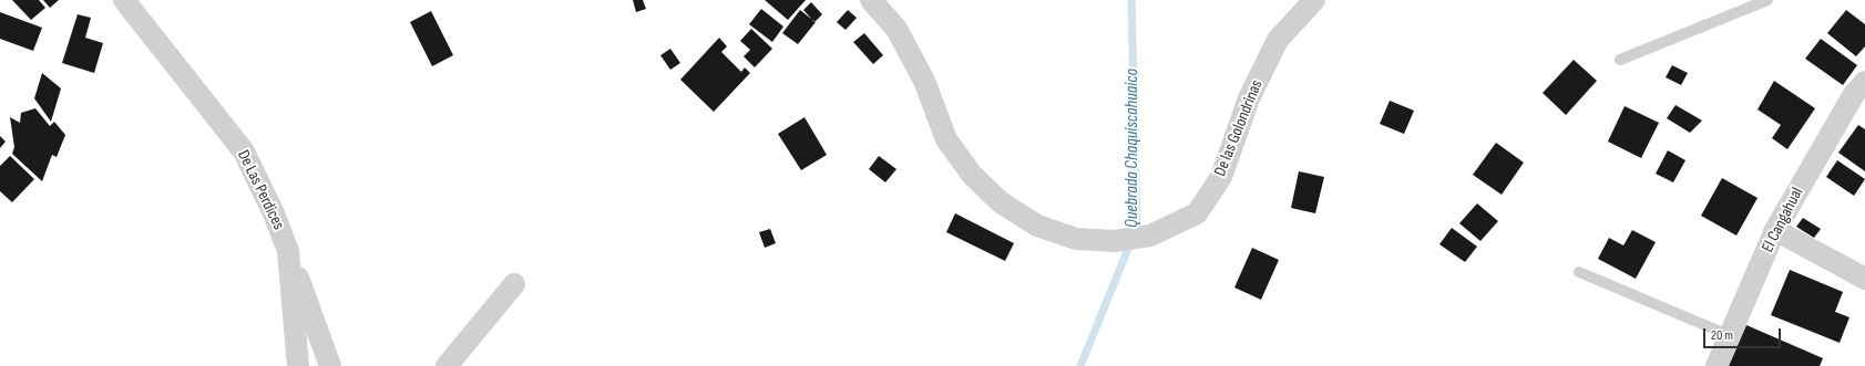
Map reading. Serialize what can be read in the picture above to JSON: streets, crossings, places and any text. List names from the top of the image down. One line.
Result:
{"streets":{"street":["De las Golondrinas","De Las Perdices","El Cangahual"]},"water":["Quebrada Chaquiscahuaico"],"scale_bar":"20 m"}
